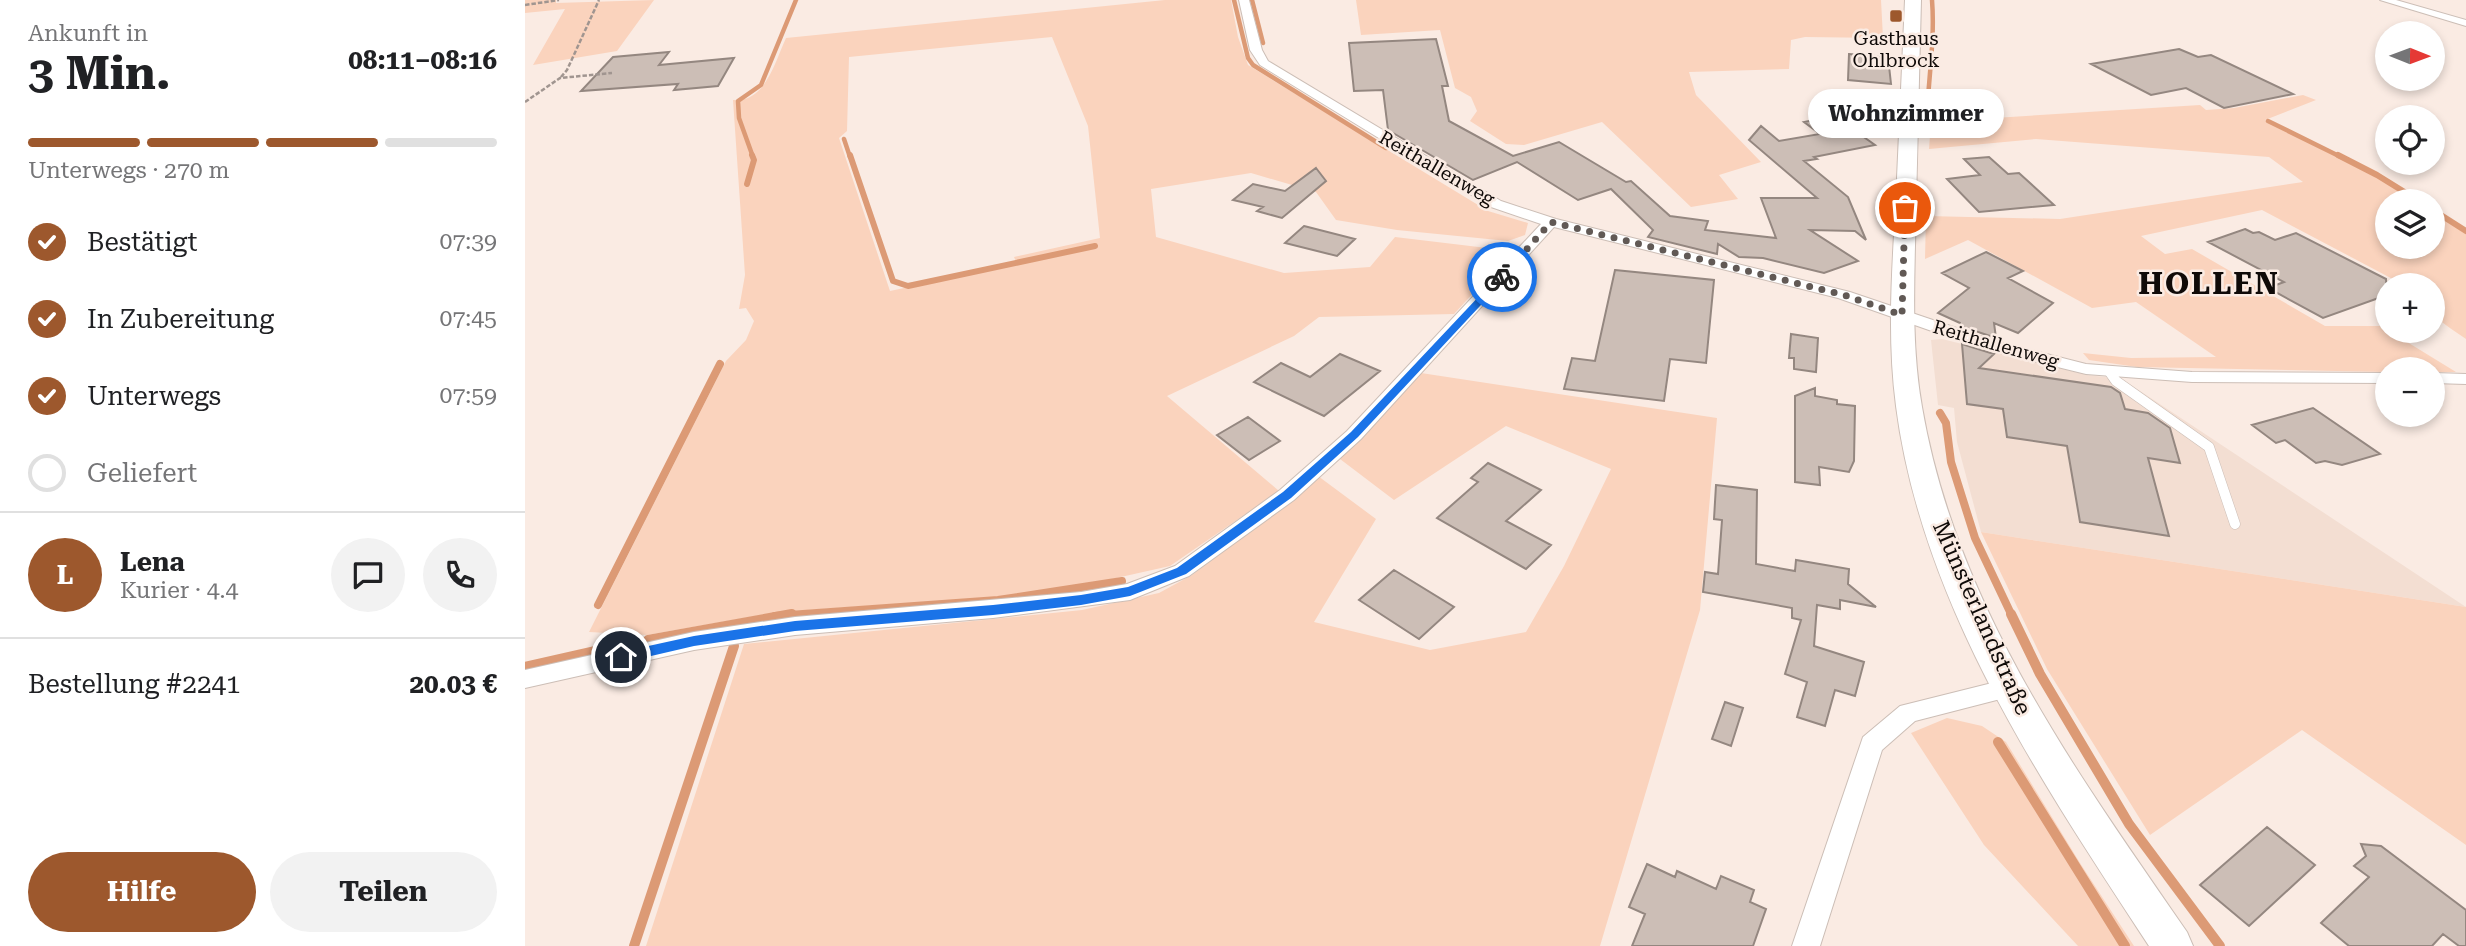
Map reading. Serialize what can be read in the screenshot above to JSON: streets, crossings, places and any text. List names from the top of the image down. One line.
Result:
{"streets":{"main road":["Münsterlandstraße"],"street":["Reithallenweg"]},"crossings":[["Reithallenweg","Münsterlandstraße"]],"districts":["HOLLEN"],"places":{"transit":["Gasthaus Ohlbrock"],"other":["Wohnzimmer"]},"north":"right","page":{"heading":["3 Min.","Ankunft in","08:11–08:16"],"panel":["Lena","Kurier · 4.4","Bestellung #2241","20.03 €"],"map_buttons":["+","−"],"bubble":"Wohnzimmer","bar":"Unterwegs · 270 m","list":[["Bestätigt","07:39"],["In Zubereitung","07:45"],["Unterwegs","07:59"],"Geliefert"],"round":"L","buttons":["Hilfe","Teilen"]}}
